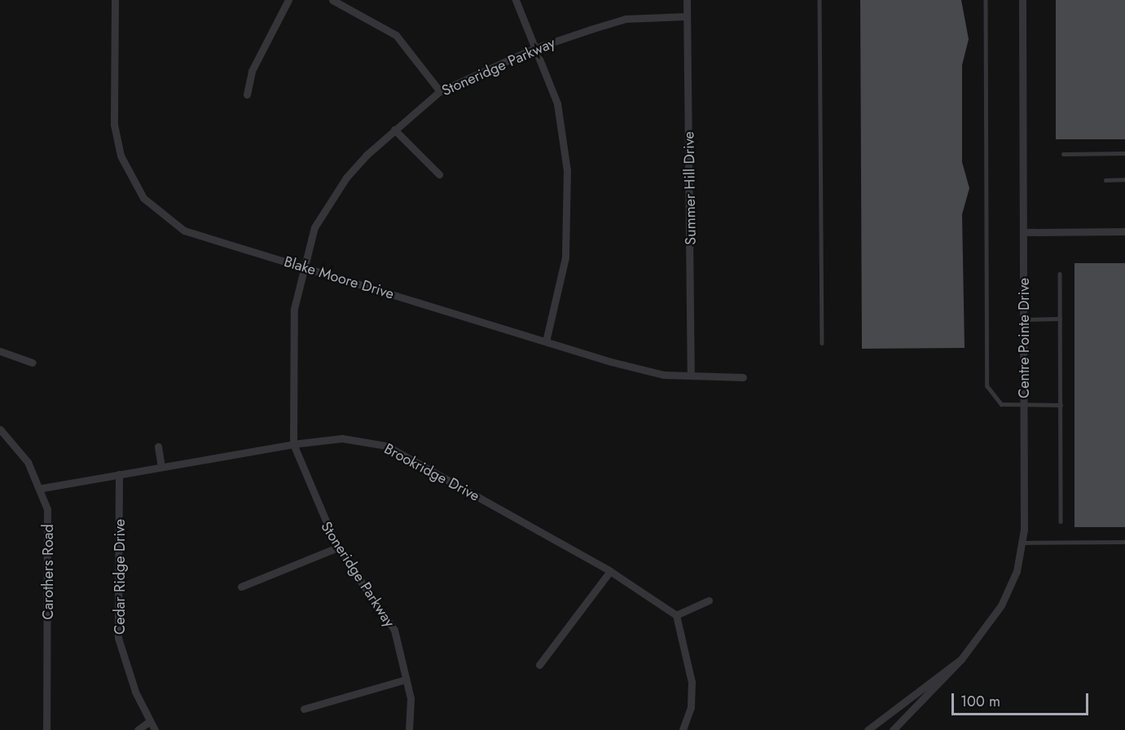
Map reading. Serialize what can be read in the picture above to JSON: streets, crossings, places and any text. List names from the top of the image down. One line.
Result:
{"streets":{"street":["Stoneridge Parkway","Summer Hill Drive","Blake Moore Drive","Centre Pointe Drive","Brookridge Drive","Carothers Road","Cedar Ridge Drive"]},"crossings":[["Stoneridge Parkway","Summer Hill Drive"],["Stoneridge Parkway","Blake Moore Drive"],["Stoneridge Parkway","Brookridge Drive"],["Summer Hill Drive","Blake Moore Drive"],["Brookridge Drive","Carothers Road"],["Brookridge Drive","Cedar Ridge Drive"]],"scale_bar":"100 m"}
